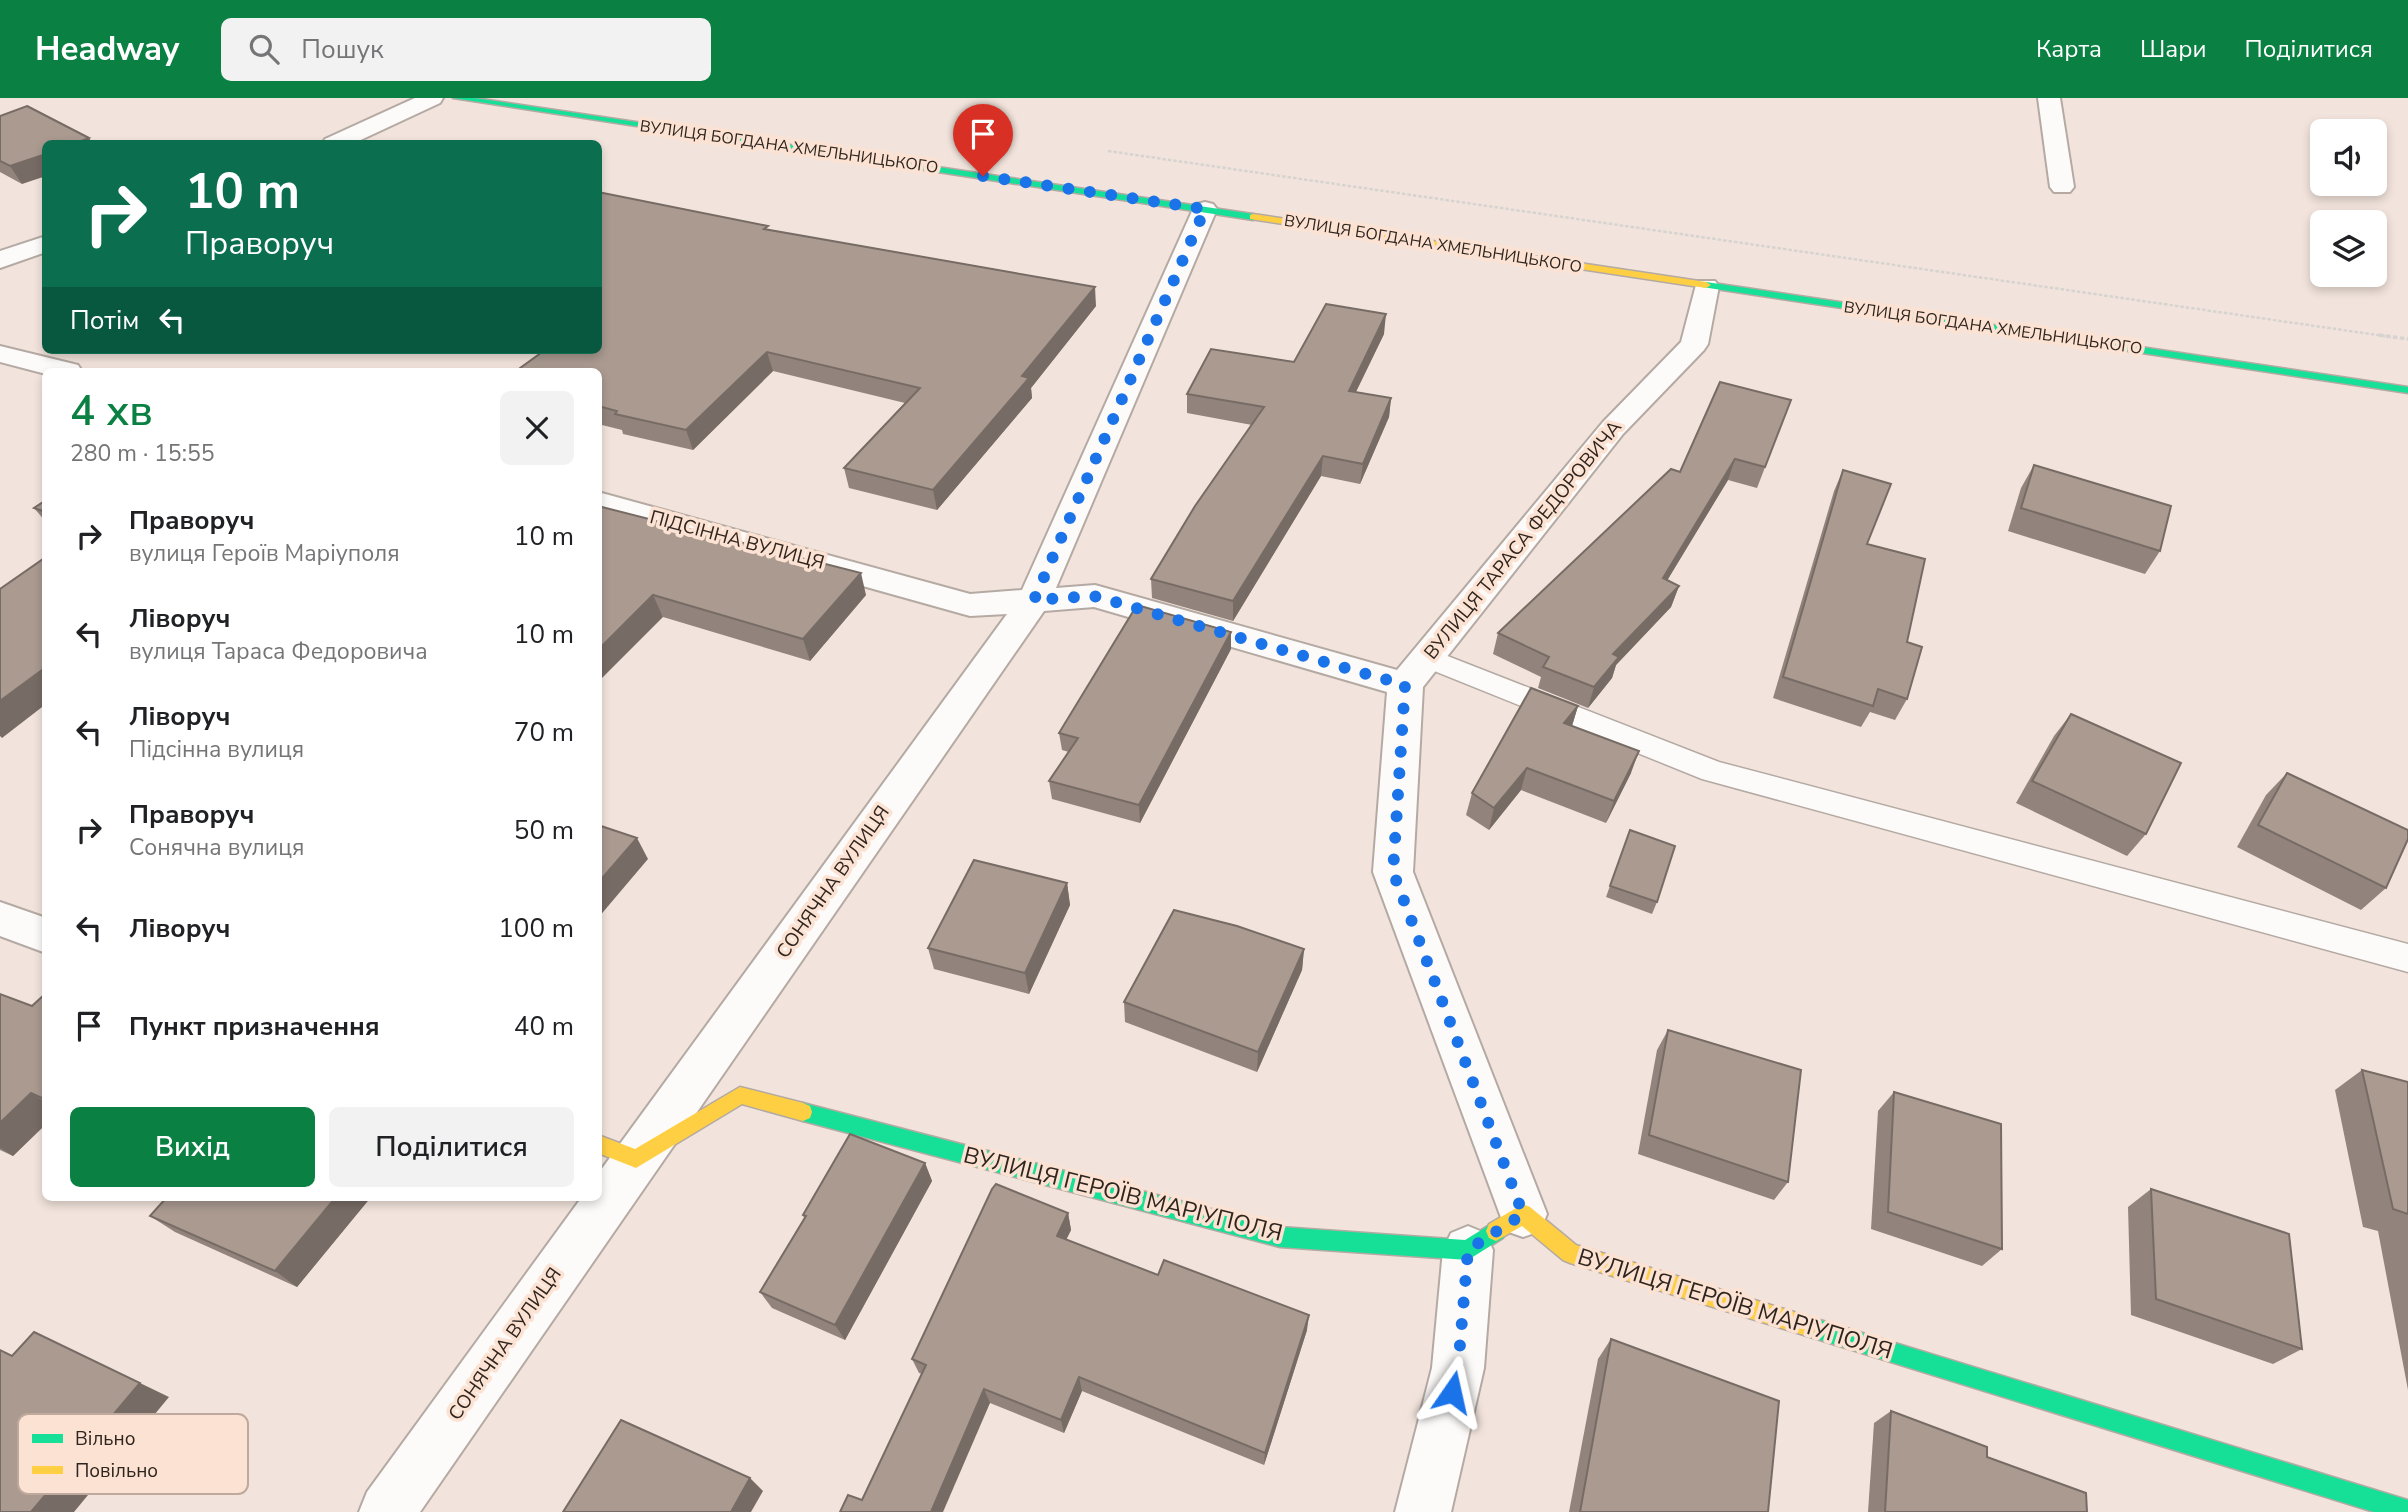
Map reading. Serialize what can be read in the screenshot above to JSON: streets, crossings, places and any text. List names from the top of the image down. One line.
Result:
{"streets":{"main road":["ВУЛИЦЯ БОГДАНА ХМЕЛЬНИЦЬКОГО","ВУЛИЦЯ ГЕРОЇВ МАРІУПОЛЯ"],"street":["ПІДСІННА ВУЛИЦЯ","ВУЛИЦЯ ТАРАСА ФЕДОРОВИЧА","СОНЯЧНА ВУЛИЦЯ"]},"crossings":[["ВУЛИЦЯ БОГДАНА ХМЕЛЬНИЦЬКОГО","ВУЛИЦЯ ТАРАСА ФЕДОРОВИЧА"],["ВУЛИЦЯ БОГДАНА ХМЕЛЬНИЦЬКОГО","СОНЯЧНА ВУЛИЦЯ"],["ПІДСІННА ВУЛИЦЯ","ВУЛИЦЯ ТАРАСА ФЕДОРОВИЧА"],["ПІДСІННА ВУЛИЦЯ","СОНЯЧНА ВУЛИЦЯ"],["СОНЯЧНА ВУЛИЦЯ","ВУЛИЦЯ ГЕРОЇВ МАРІУПОЛЯ"]],"legend":["Вільно","Повільно"],"page":{"header":"Headway","search":"Пошук","nav":["Карта","Шари","Поділитися"],"turn":["10 m","Праворуч"],"then":"Потім","heading":["4 хв","280 m · 15:55"],"list":[{"name":"Праворуч","note":"вулиця Героїв Маріуполя","value":"10 m"},{"name":"Ліворуч","note":"вулиця Тараса Федоровича","value":"10 m"},{"name":"Ліворуч","note":"Підсінна вулиця","value":"70 m"},{"name":"Праворуч","note":"Сонячна вулиця","value":"50 m"},{"name":"Ліворуч","value":"100 m"},{"name":"Пункт призначення","value":"40 m"}],"buttons":["Вихід","Поділитися"]}}
